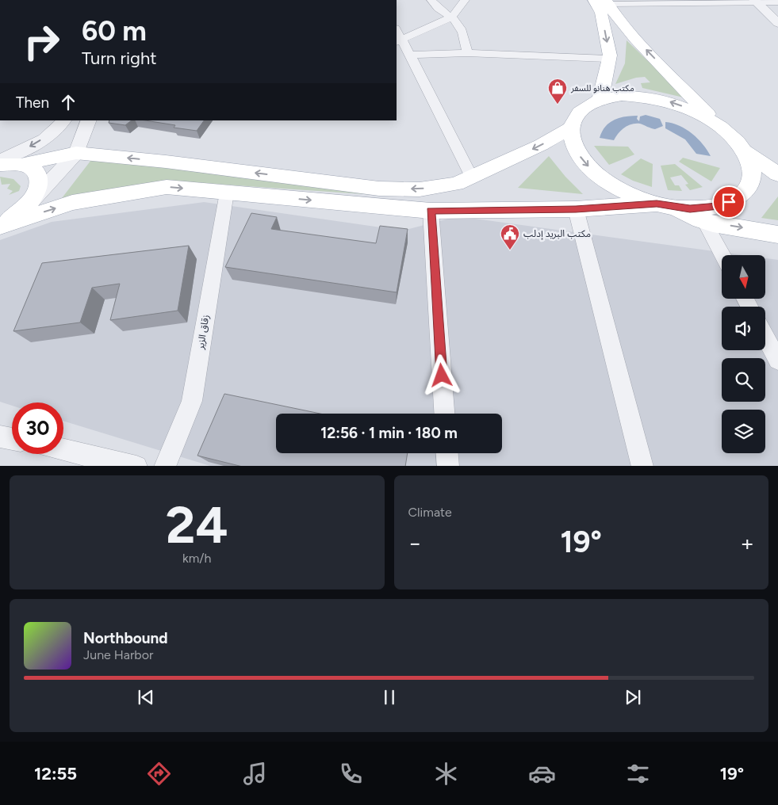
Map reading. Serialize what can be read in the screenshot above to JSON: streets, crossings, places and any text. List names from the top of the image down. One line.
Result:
{"streets":{"street":["زقاق الزير"]},"places":{"shop":["مكتب هنانو للسفر"],"public building":["مكتب البريد إدلب"]},"north":"bottom","page":{"turn":["60 m","Turn right"],"then":"Then","limit":"30","trip":"12:56 · 1 min · 180 m","tile":[["24","km/h"],"Climate"],"heat":["−","19°","+"],"song":["Northbound","June Harbor"],"tabs":["12:55","19°"]}}
